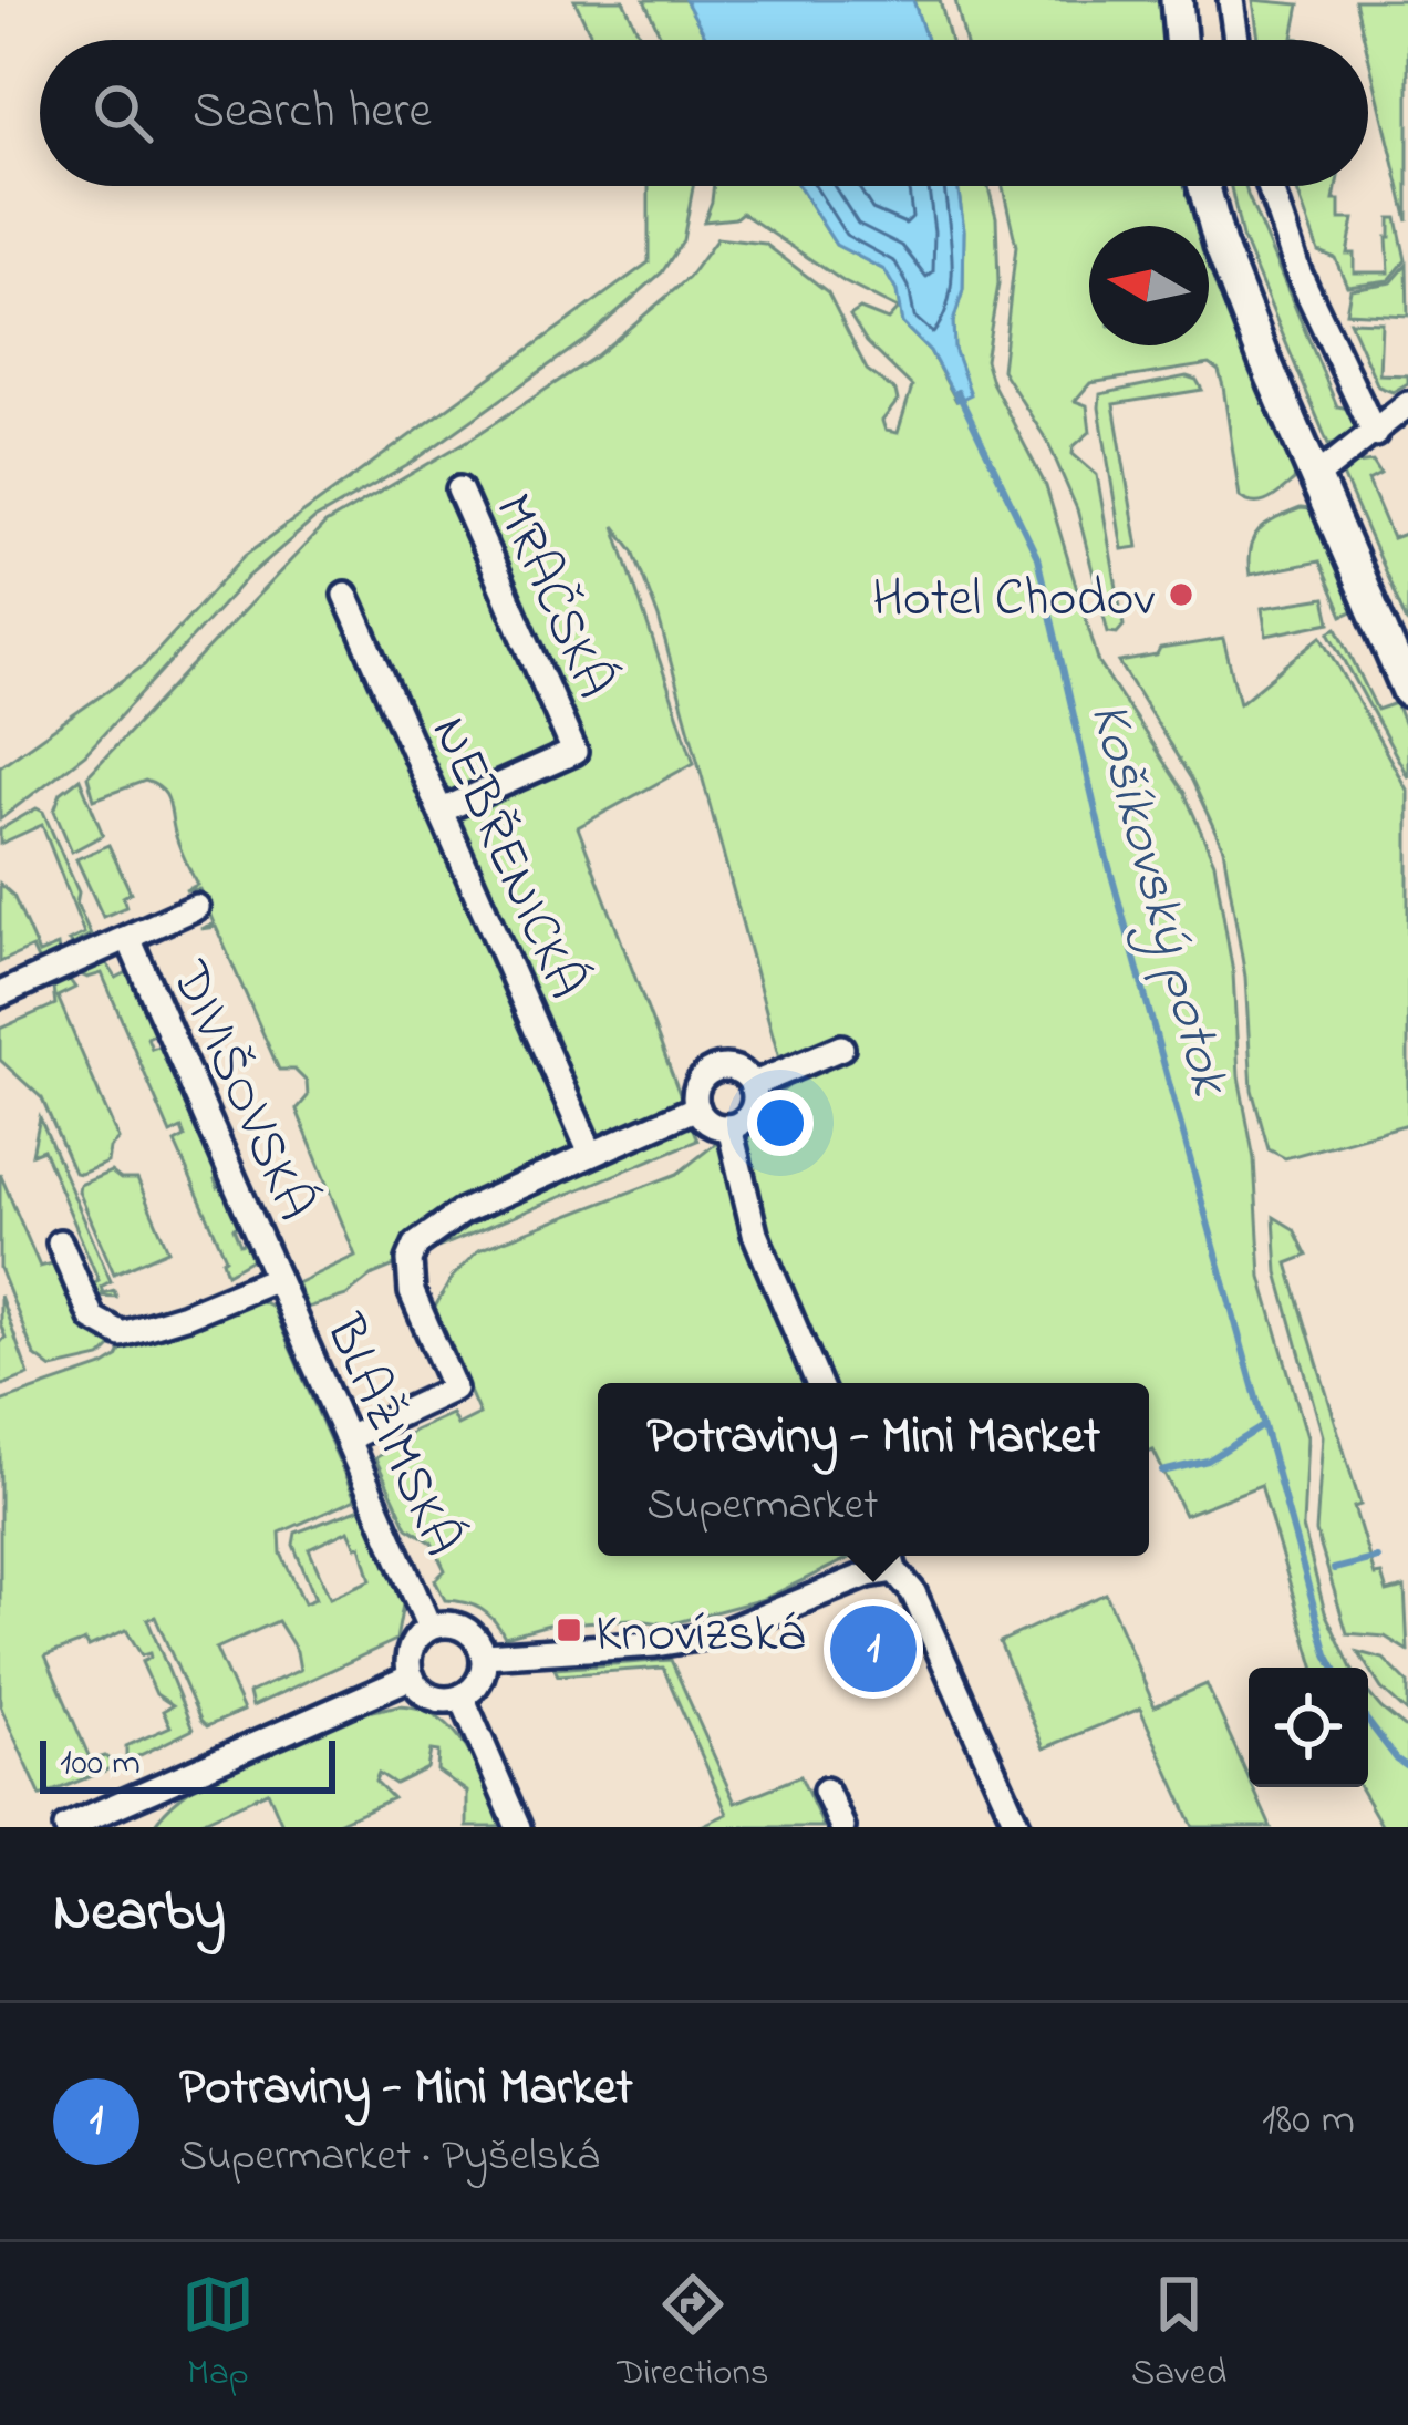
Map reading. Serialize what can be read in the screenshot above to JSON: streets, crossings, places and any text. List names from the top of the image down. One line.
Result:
{"streets":{"street":["MRAČSKÁ","NEBŘENICKÁ","DIVIŠOVSKÁ","BLAŽIMSKÁ"]},"crossings":[["MRAČSKÁ","NEBŘENICKÁ"],["DIVIŠOVSKÁ","BLAŽIMSKÁ"]],"water":["Košíkovský potok"],"places":{"other":["Hotel Chodov"],"transit":["Knovízská"]},"scale_bar":"100 m","north":"left","page":{"search":"Search here","popup":["Potraviny - Mini Market","Supermarket"],"pins":"1","scale":"100 m","heading":"Nearby","list":[{"mark":"1","name":"Potraviny - Mini Market","note":"Supermarket · Pyšelská","value":"180 m"}],"nav":["Map","Directions","Saved"]}}
